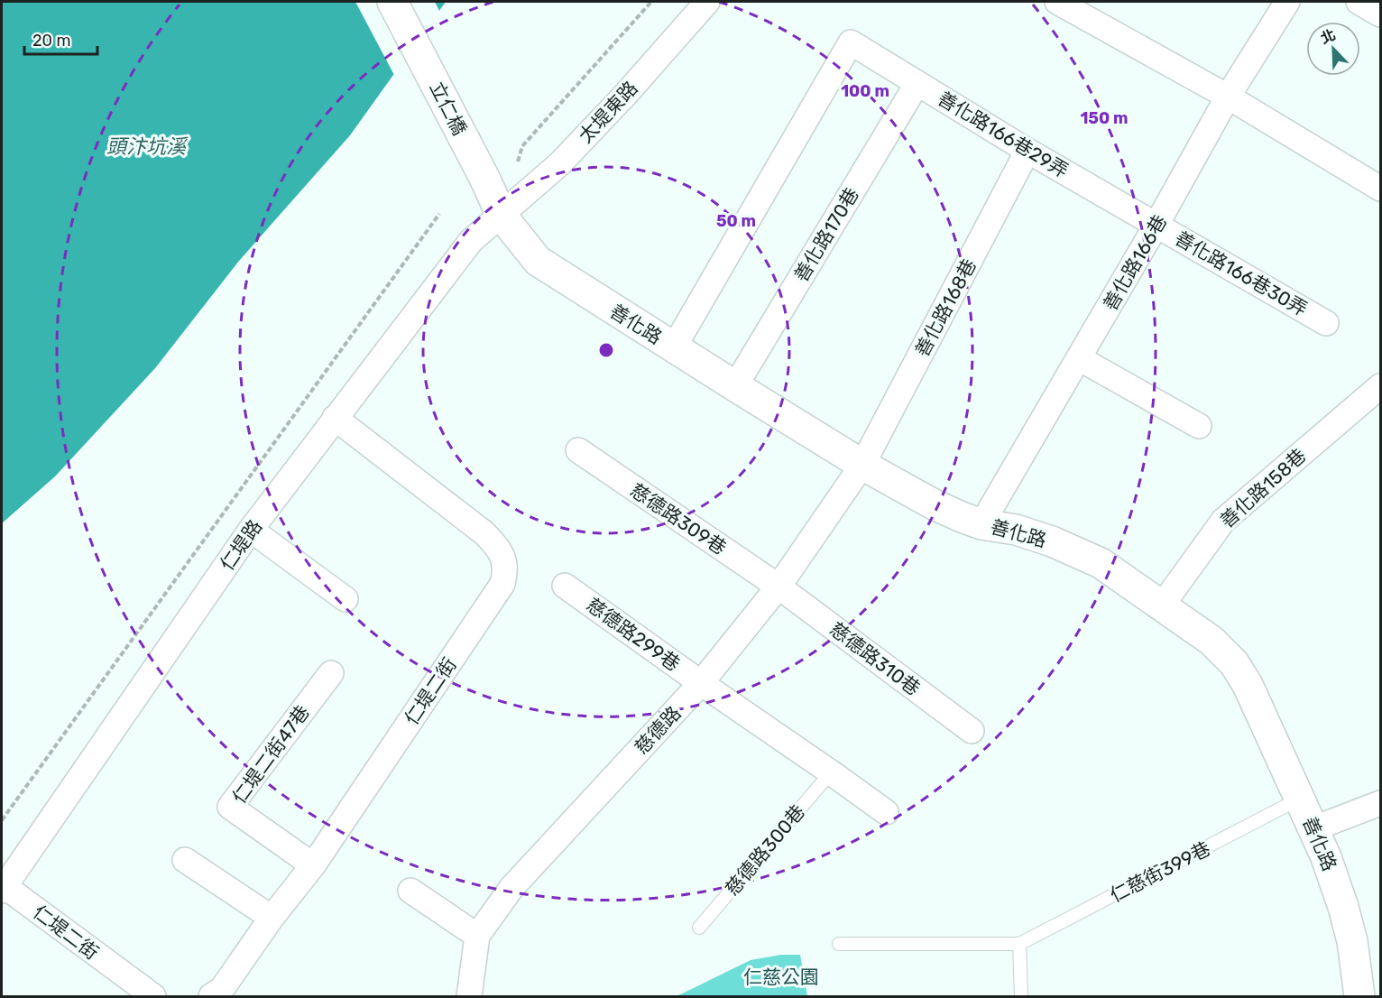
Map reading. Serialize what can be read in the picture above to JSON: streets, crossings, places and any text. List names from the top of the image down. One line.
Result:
{"streets":{"street":["立仁橋","太堤東路","善化路166巷29弄","善化路170巷","善化路166巷","善化路166巷30弄","善化路168巷","善化路","善化路158巷","慈德路309巷","仁堤路","慈德路299巷","慈德路310巷","仁堤二街","慈德路","仁堤二街47巷"],"lane":["慈德路300巷","仁慈街399巷"]},"crossings":[["立仁橋","太堤東路"],["立仁橋","善化路"],["立仁橋","仁堤路"],["太堤東路","善化路"],["太堤東路","仁堤路"],["善化路166巷29弄","善化路170巷"],["善化路166巷29弄","善化路166巷"],["善化路166巷29弄","善化路166巷30弄"],["善化路166巷29弄","善化路168巷"],["善化路166巷29弄","善化路"],["善化路170巷","善化路"],["善化路166巷","善化路166巷30弄"],["善化路166巷","善化路"],["善化路168巷","善化路"],["善化路168巷","慈德路"],["善化路","善化路158巷"],["善化路","仁堤路"],["善化路","慈德路"],["善化路","仁慈街399巷"],["慈德路309巷","慈德路310巷"],["慈德路309巷","慈德路"],["仁堤路","仁堤二街"],["慈德路299巷","慈德路"],["慈德路310巷","慈德路"],["仁堤二街","仁堤二街47巷"]],"water":["頭汴坑溪"],"parks":["仁慈公園"],"scale_bar":"20 m","north":"top left","rings":["100 m","150 m","50 m"]}
